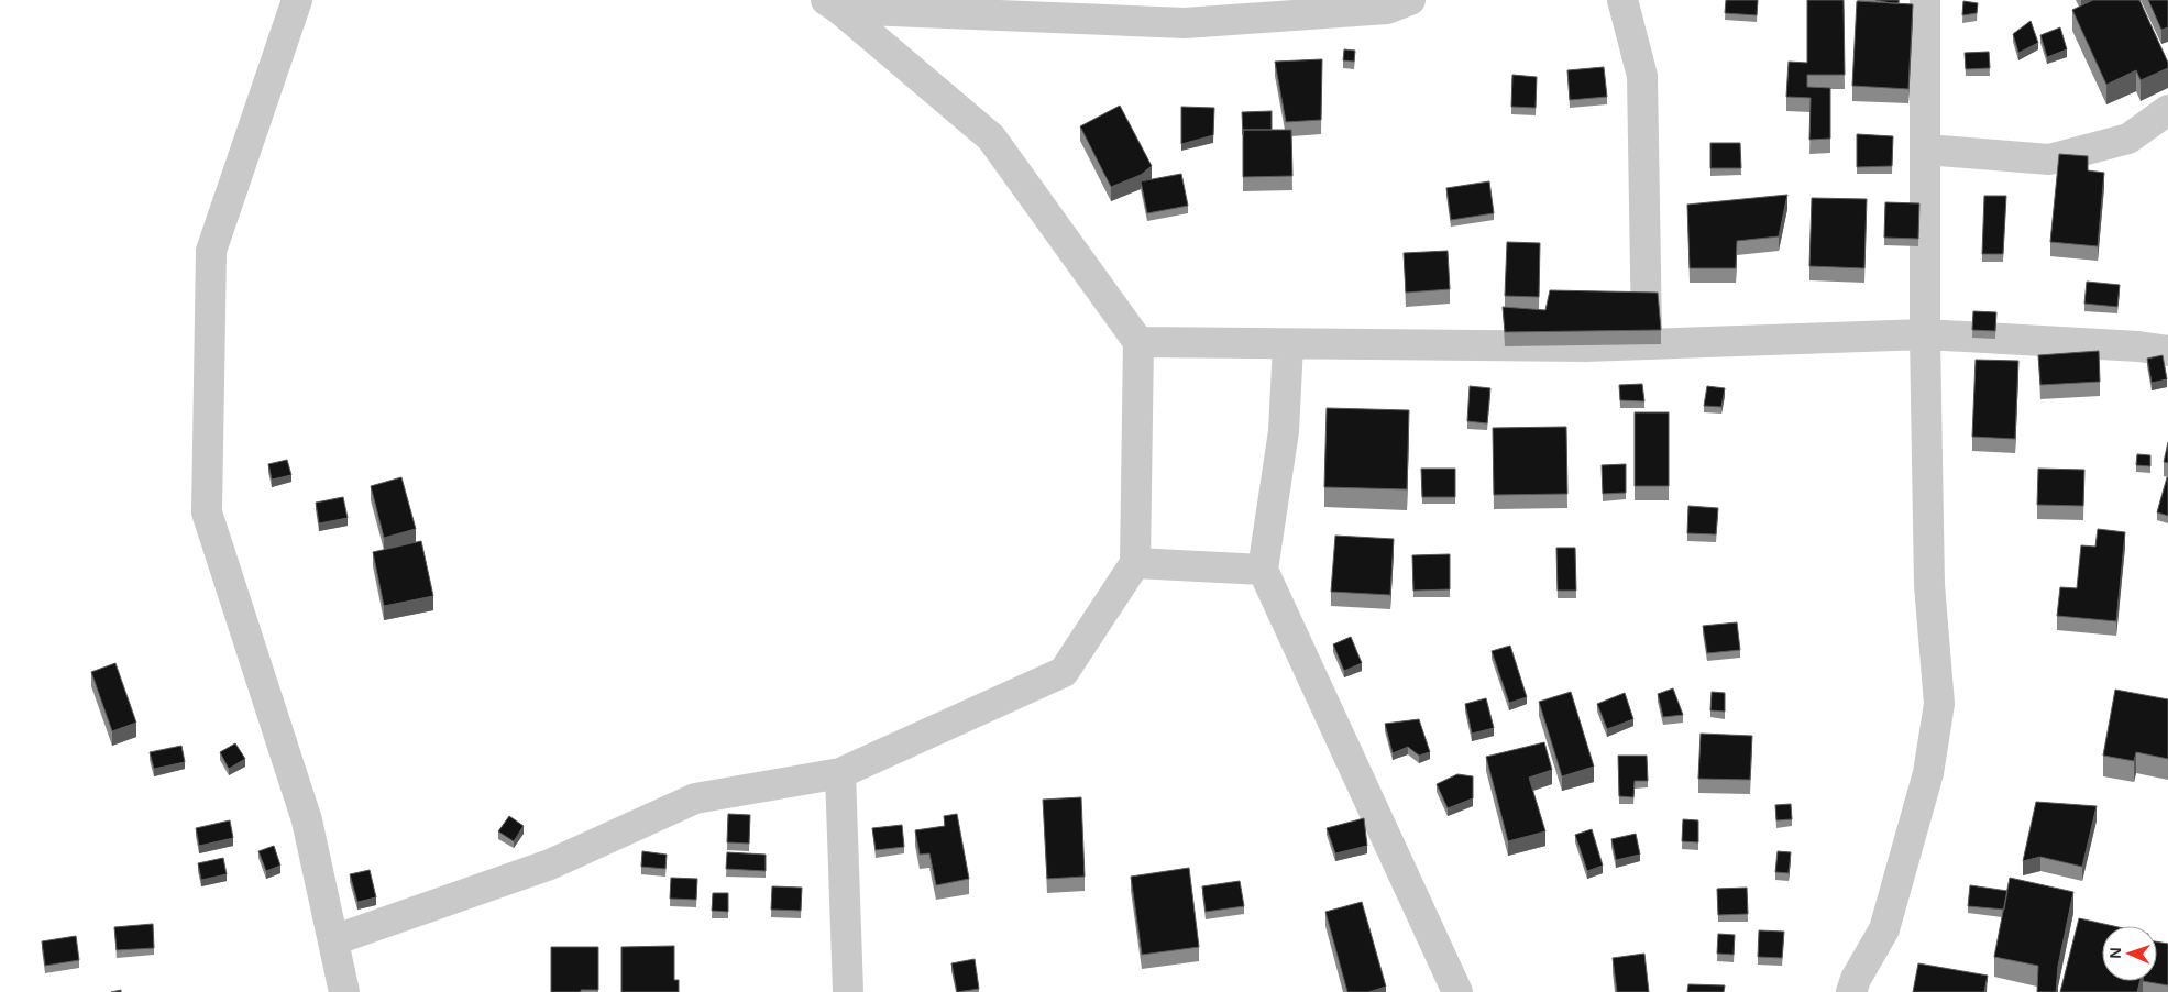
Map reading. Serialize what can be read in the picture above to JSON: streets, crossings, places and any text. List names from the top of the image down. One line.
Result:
{"north":"left"}
